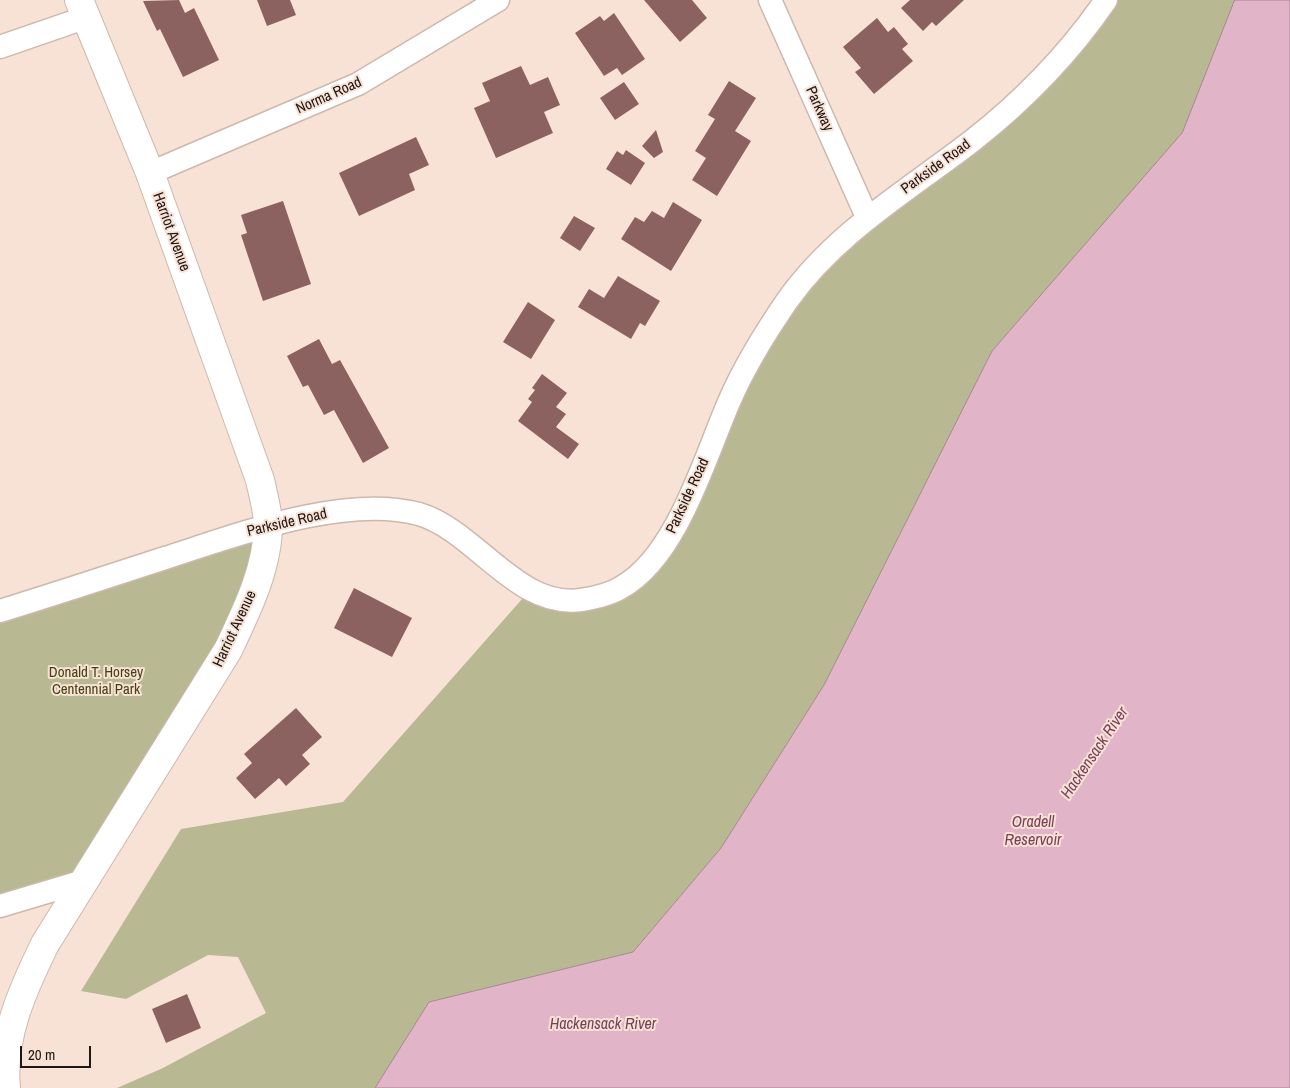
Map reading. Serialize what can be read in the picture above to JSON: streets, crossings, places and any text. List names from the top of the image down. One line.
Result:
{"streets":{"street":["Norma Road","Parkway","Parkside Road","Harriot Avenue"]},"crossings":[["Norma Road","Harriot Avenue"],["Parkway","Parkside Road"],["Parkside Road","Harriot Avenue"]],"water":["Hackensack River","Oradell Reservoir"],"parks":["Donald T. Horsey Centennial Park"],"scale_bar":"20 m"}
